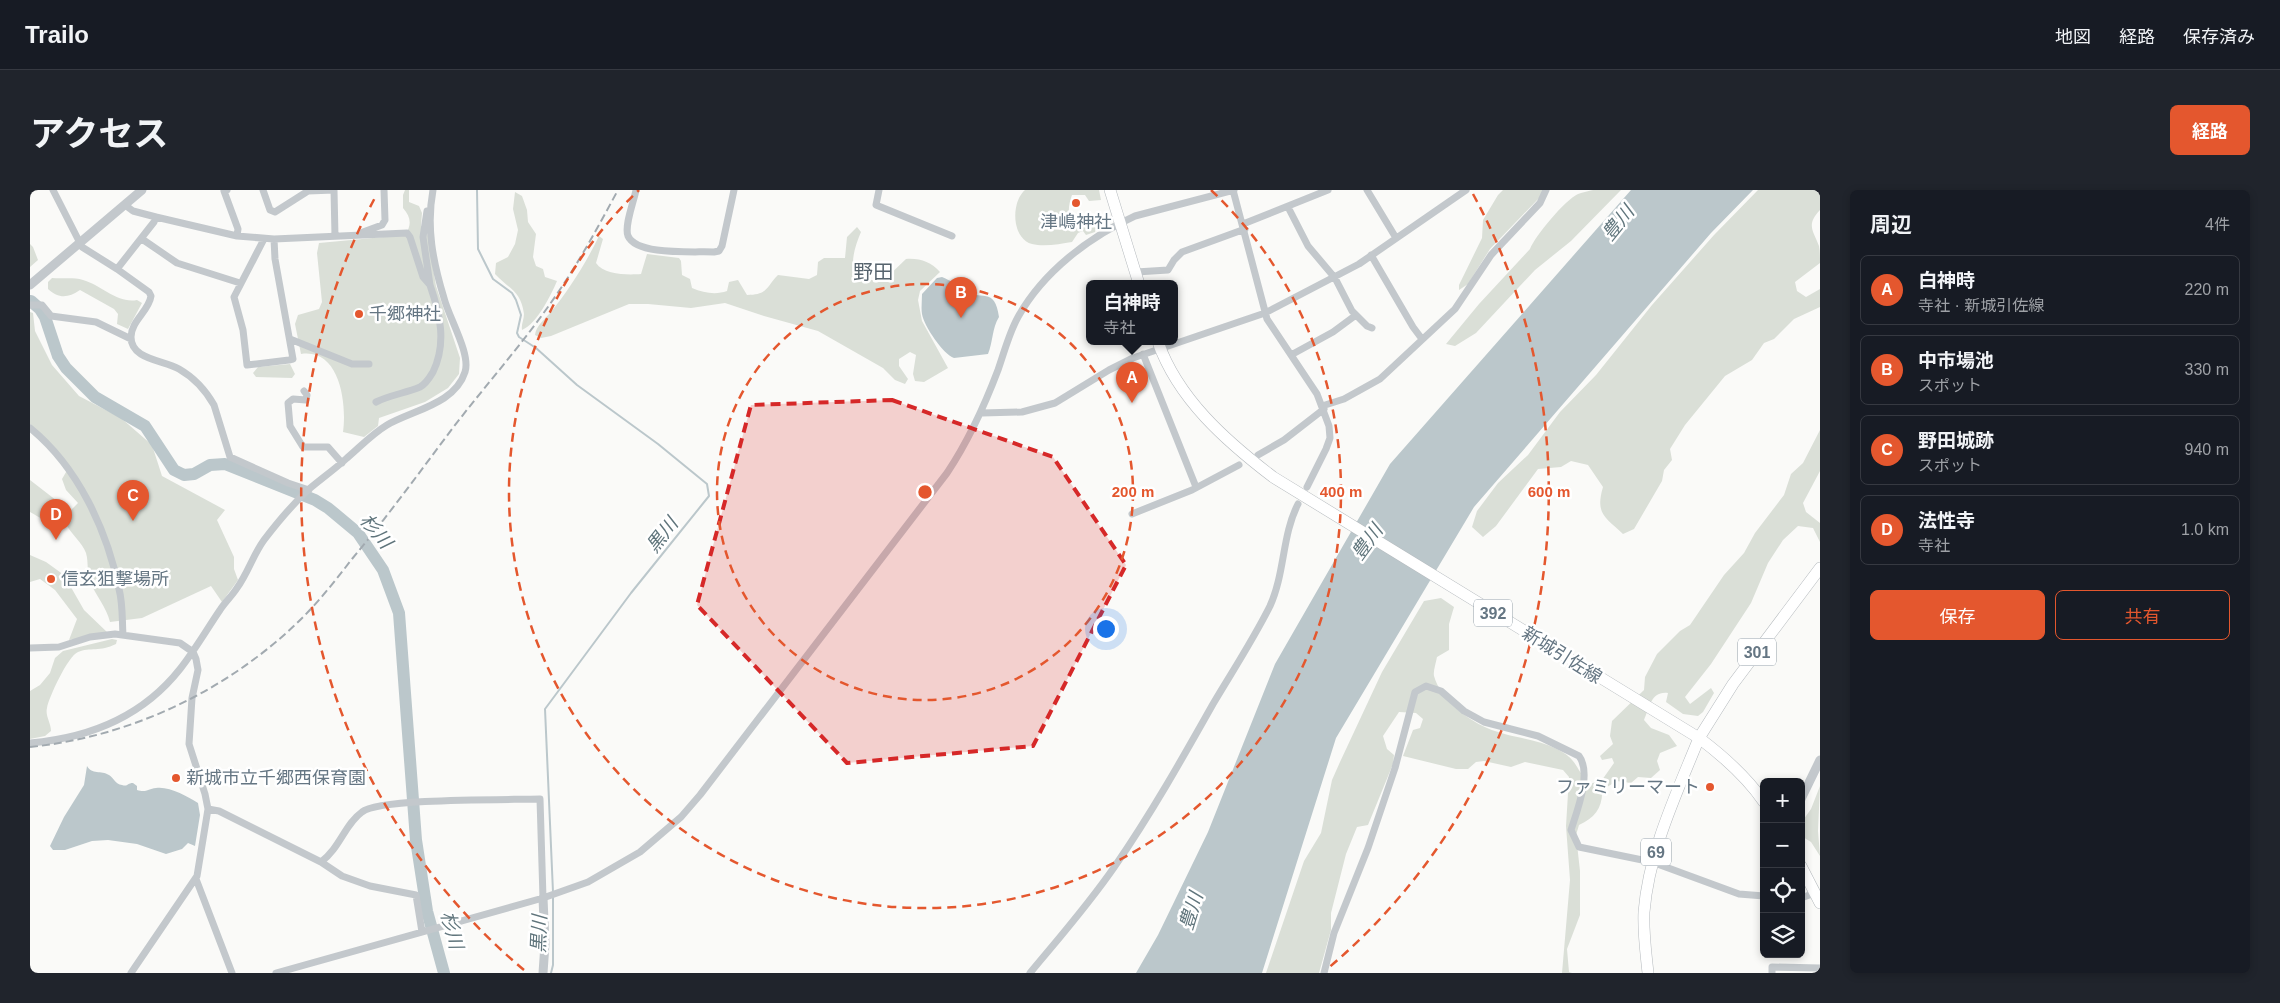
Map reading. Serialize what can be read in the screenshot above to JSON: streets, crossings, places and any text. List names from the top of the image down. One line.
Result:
{"streets":{"main road":["392","301","新城引佐線","69"]},"crossings":[["301","新城引佐線"],["301","69"],["新城引佐線","69"]],"districts":["野田"],"water":["豊川","杉川","黒川"],"places":["津嶋神社","千郷神社","信玄狙撃場所","新城市立千郷西保育園","ファミリーマート"],"page":{"header":"Trailo","nav":["地図","経路","保存済み"],"title":"アクセス","buttons":["経路",["保存","共有"]],"heading":["周辺","4件"],"list":[{"mark":"A","name":"白神時","note":"寺社 · 新城引佐線","value":"220 m"},{"mark":"B","name":"中市場池","note":"スポット","value":"330 m"},{"mark":"C","name":"野田城跡","note":"スポット","value":"940 m"},{"mark":"D","name":"法性寺","note":"寺社","value":"1.0 km"}],"pins":["B","A","C","D"],"popup":["白神時","寺社"],"map_buttons":["+","−"]},"rings":["200 m","400 m","600 m"]}
